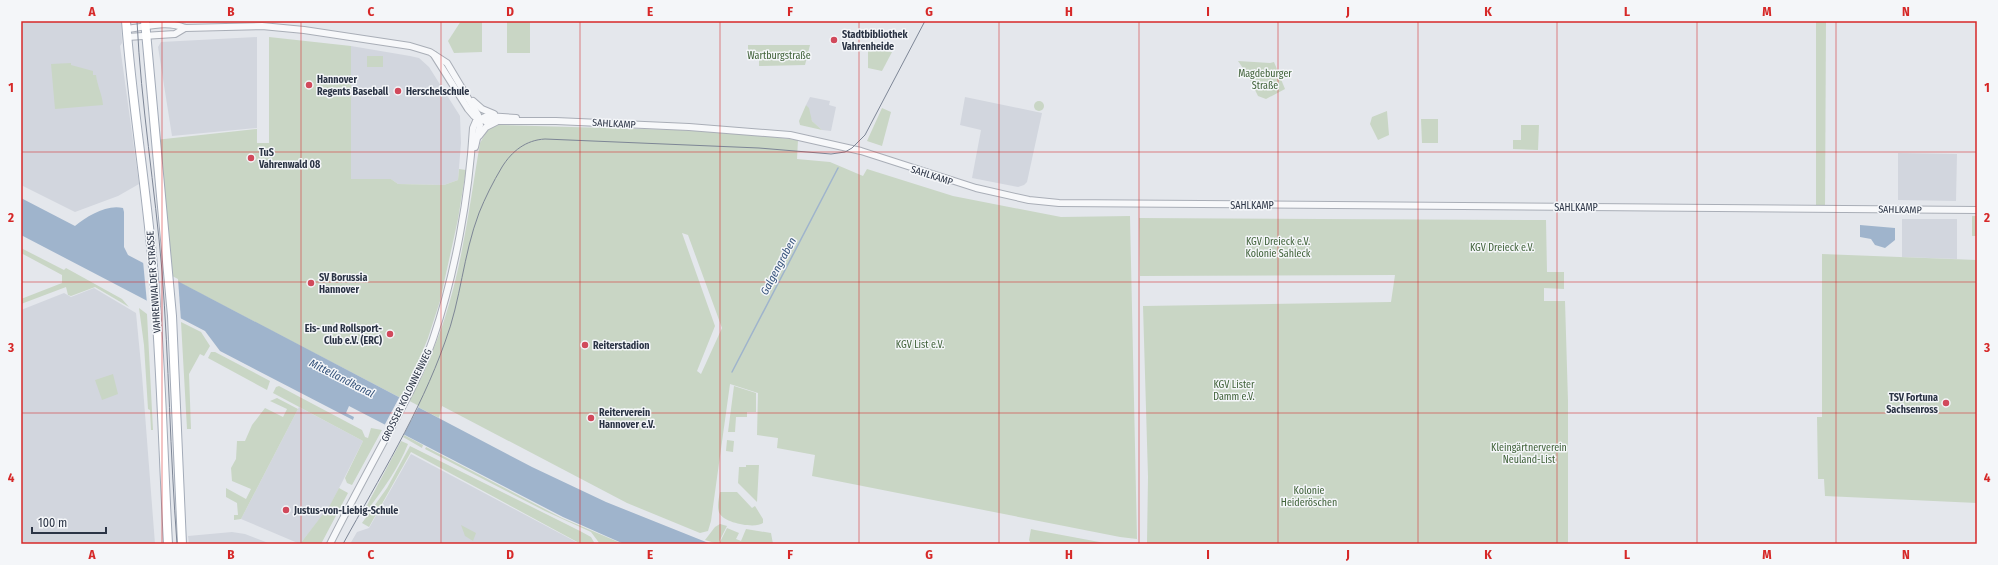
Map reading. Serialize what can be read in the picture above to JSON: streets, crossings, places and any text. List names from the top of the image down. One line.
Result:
{"streets":{"main road":["VAHRENWALDER STRASSE"],"street":["SAHLKAMP","GROSSER KOLONNENWEG"]},"crossings":[["SAHLKAMP","VAHRENWALDER STRASSE"],["SAHLKAMP","GROSSER KOLONNENWEG"]],"water":["Galgengraben","Mittellandkanal"],"parks":["Wartburgstraße","Magdeburger Straße","KGV Dreieck e.V. Kolonie Sahleck","KGV Dreieck e.V.","KGV List e.V.","KGV Lister Damm e.V.","Kleingärtnerverein Neuland-List","Kolonie Heideröschen"],"places":["Stadtbibliothek Vahrenheide","Hannover Regents Baseball","Herschelschule","TuS Vahrenwald 08","SV Borussia Hannover","Eis- und Rollsport- Club e.V. (ERC)","Reiterstadion","TSV Fortuna Sachsenross","Reiterverein Hannover e.V.","Justus-von-Liebig-Schule"],"scale_bar":"100 m","grid":{"columns":["A","B","C","D","E","F","G","H","I","J","K","L","M","N"],"rows":["1","2","3","4"]}}
